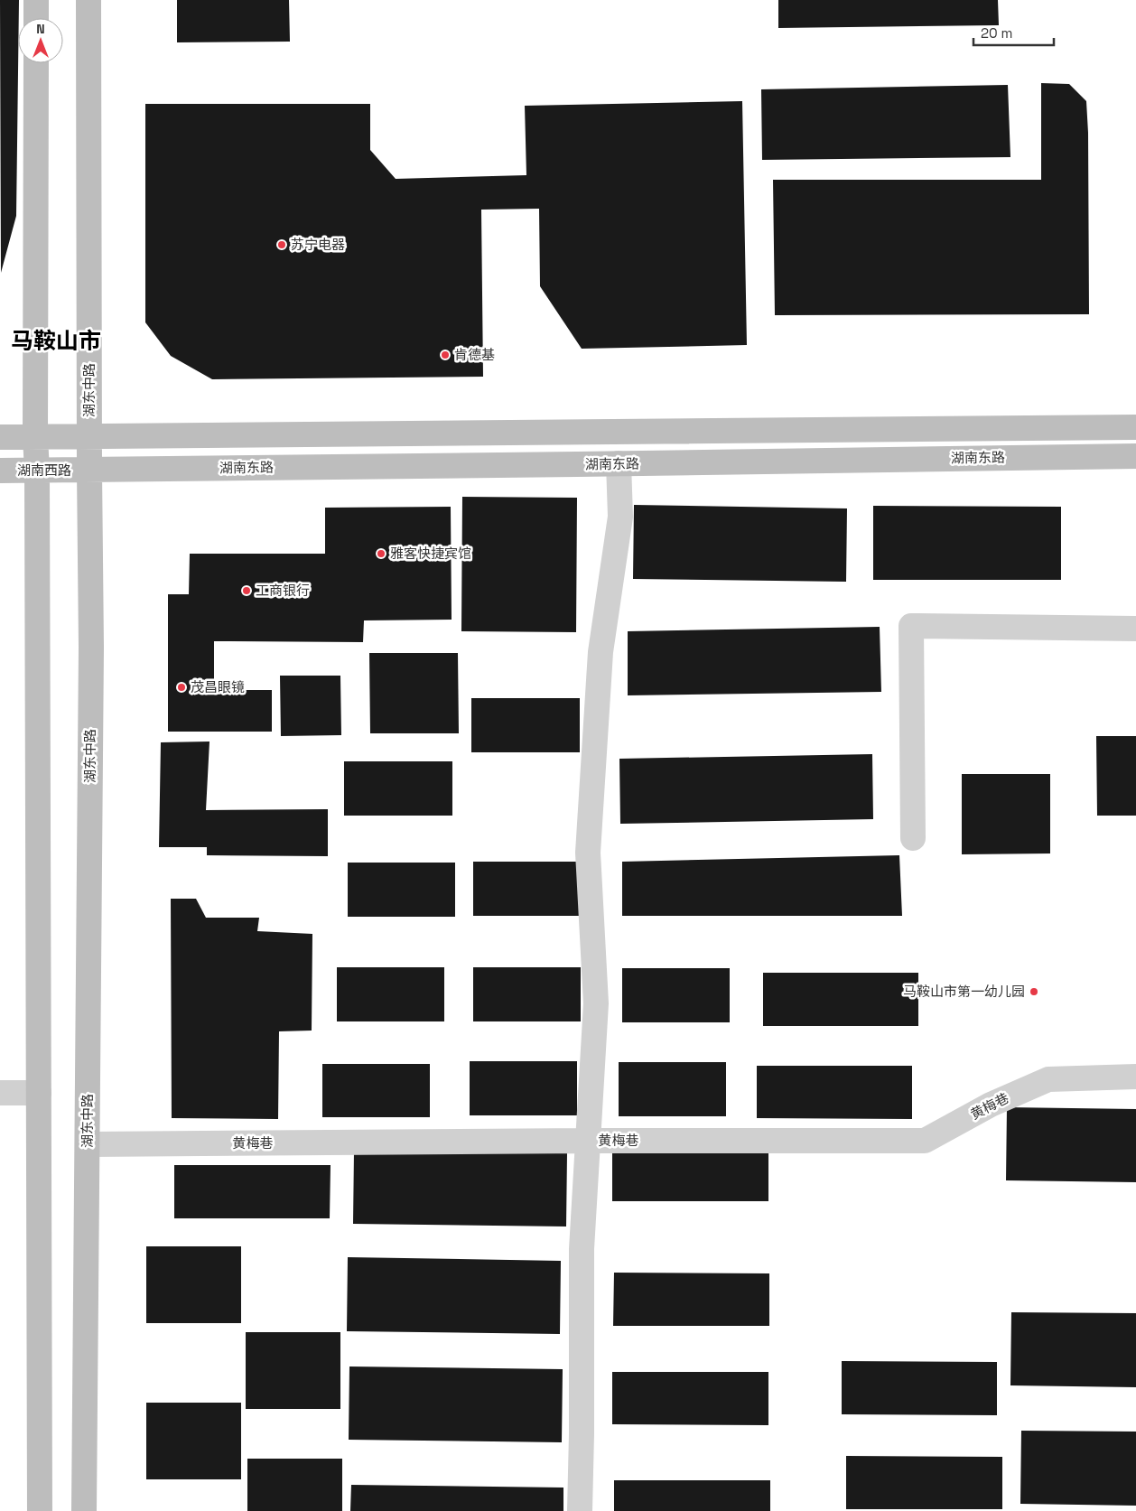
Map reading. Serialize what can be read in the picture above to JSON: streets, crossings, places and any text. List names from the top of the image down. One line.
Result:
{"streets":{"main road":["湖东中路","湖南东路","湖南西路"],"street":["黄梅巷"]},"crossings":[["湖东中路","湖南东路"],["湖东中路","湖南西路"],["湖东中路","黄梅巷"],["湖南东路","湖南西路"]],"districts":["马鞍山市"],"places":["苏宁电器","肯德基","雅客快捷宾馆","工商银行","茂昌眼镜","马鞍山市第一幼儿园"],"scale_bar":"20 m","north":"top"}
